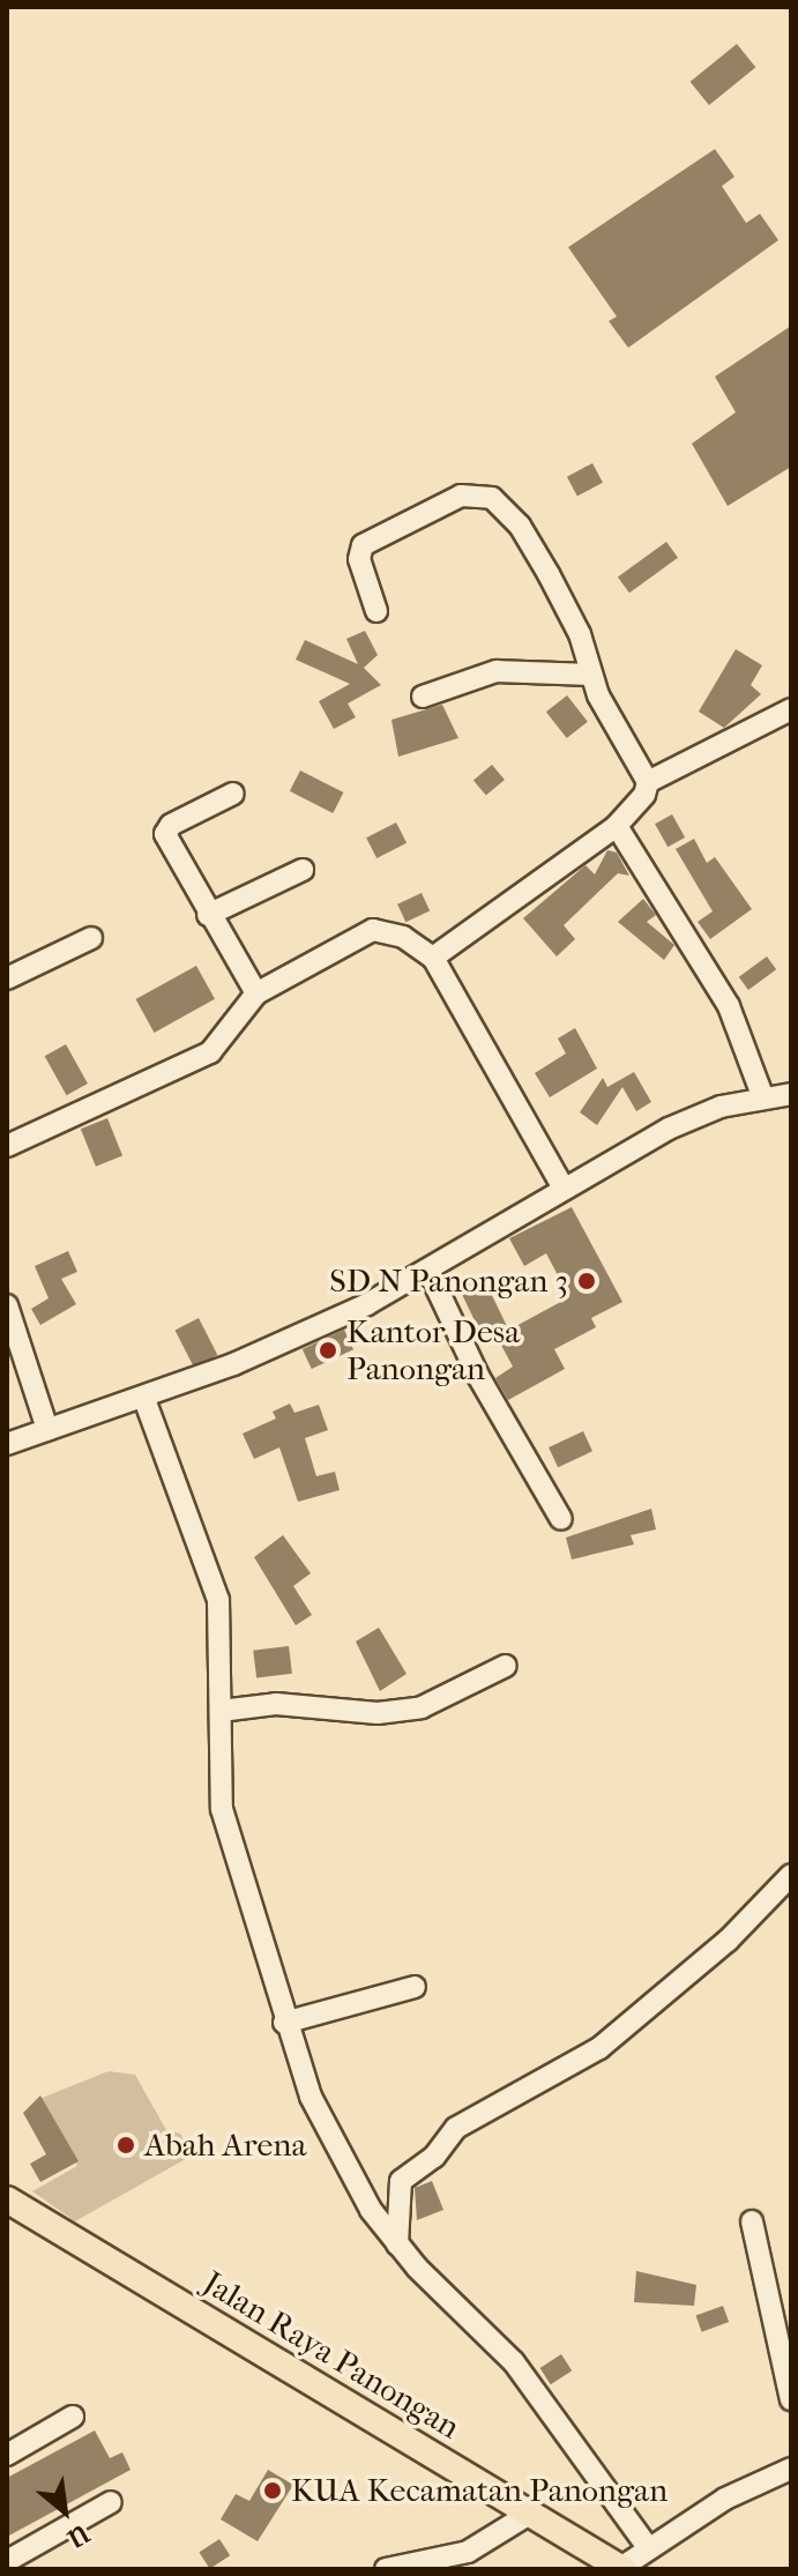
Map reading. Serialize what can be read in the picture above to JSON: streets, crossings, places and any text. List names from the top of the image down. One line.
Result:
{"streets":{"main road":["Jalan Raya Panongan"]},"places":["SD N Panongan 3","Kantor Desa Panongan","Abah Arena","KUA Kecamatan Panongan"],"north":"bottom right"}
